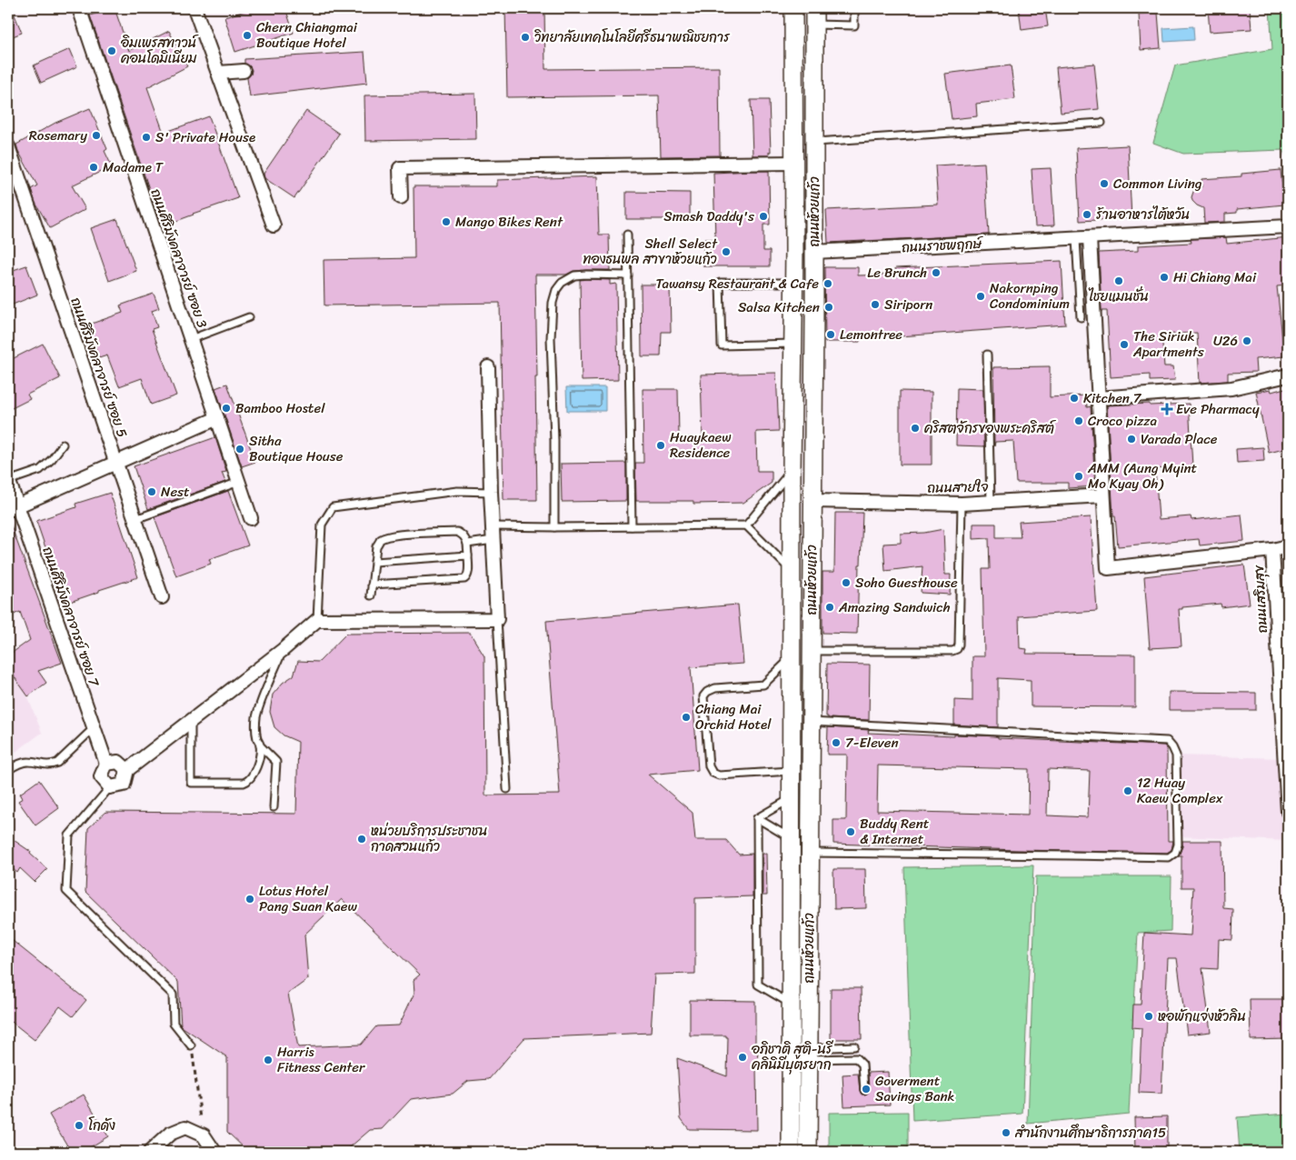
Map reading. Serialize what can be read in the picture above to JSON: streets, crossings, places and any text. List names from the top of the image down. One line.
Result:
{"streets":{"main road":["ถนนห้วยแก้ว","ถนนราชพฤกษ์"],"street":["ถนนศิริมังคลาจารย์ ซอย 3","ถนนศิริมังคลาจารย์ ซอย 5","ถนนสายใจ","ถนนเสริมสุข","ถนนศิริมังคลาจารย์ ซอย 7"]},"crossings":[["ถนนห้วยแก้ว","ถนนราชพฤกษ์"],["ถนนห้วยแก้ว","ถนนสายใจ"],["ถนนสายใจ","ถนนเสริมสุข"]],"places":{"other":["Chern Chiangmai Boutique Hotel","วิทยาลัยเทคโนโลยีศรีธนาพณิชยการ","อิมเพรสทาวน์ คอนโดมิเนียม","Rosemary","S' Private House","Madame T","Common Living","ร้านอาหารไต้หวัน","Smash Daddy's","Mango Bikes Rent","Shell Select ทองธนพล สาขาห้วยแก้ว","Le Brunch","Hi Chiang Mai","ไชยแมนชั่น","Tawansy Restaurant & Cafe","Nakornping Condominium","Siriporn","Salsa Kitchen","Lemontree","U26","The Siriuk Apartments","Kitchen 7","Bamboo Hostel","Croco pizza","คริสตจักรของพระคริสต์","Varada Place","Huaykaew Residence","Sitha Boutique House","AMM (Aung Myint Mo Kyay Oh)","Nest","Soho Guesthouse","Amazing Sandwich","Chiang Mai Orchid Hotel","7-Eleven","12 Huay Kaew Complex","Buddy Rent & Internet","หน่วยบริการประชาชน กาดสวนแก้ว","Lotus Hotel Pang Suan Kaew","หอพักแจ่งหัวลิน","อภิชาติ สูติ-นรี คลินิมีบุตรยาก","Harris Fitness Center","Goverment Savings Bank","โกดัง","สำนักงานศึกษาธิการภาค15"],"health":["Eve Pharmacy"]}}
